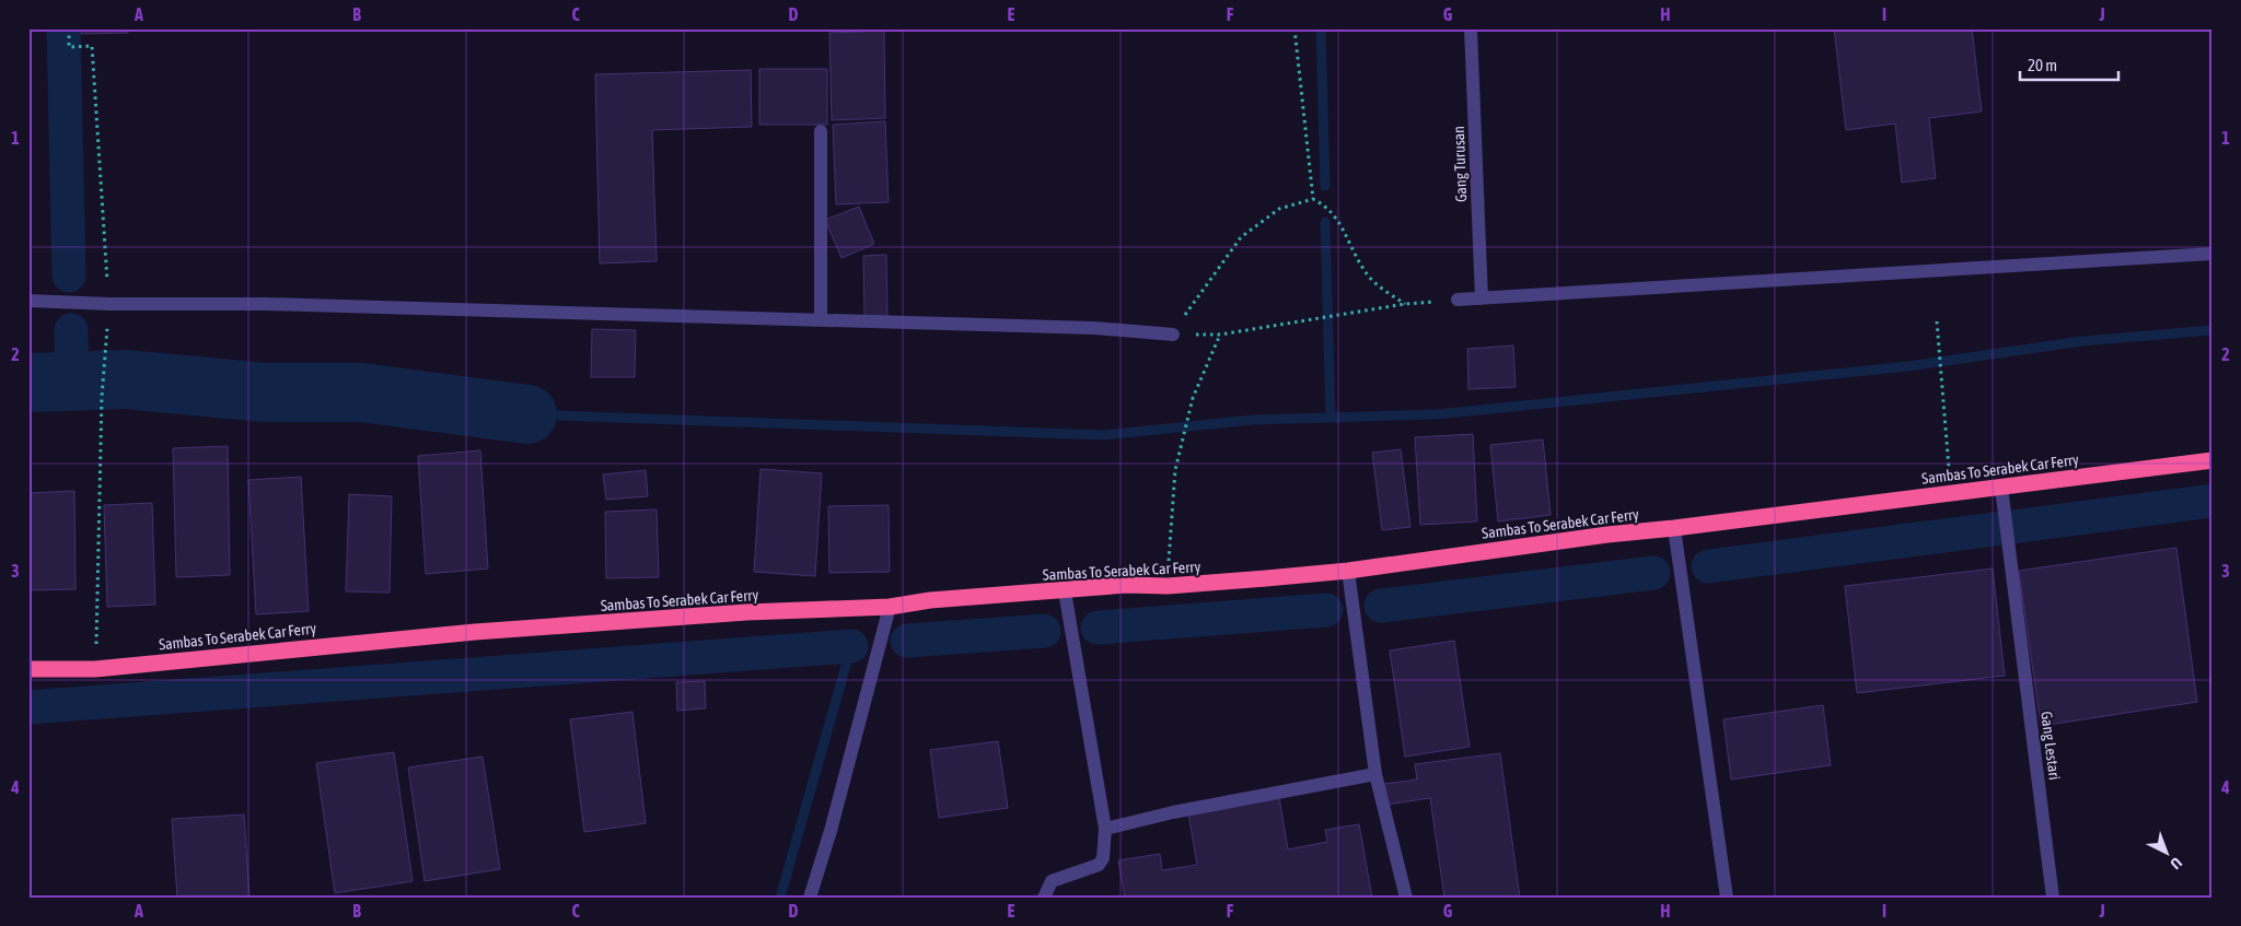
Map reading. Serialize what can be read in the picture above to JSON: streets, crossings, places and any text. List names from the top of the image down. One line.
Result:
{"streets":{"highway":["Sambas To Serabek Car Ferry"],"street":["Gang Turusan","Gang Lestari"]},"crossings":[["Sambas To Serabek Car Ferry","Gang Lestari"]],"scale_bar":"20 m","north":"bottom right","grid":{"columns":["A","B","C","D","E","F","G","H","I","J"],"rows":["1","2","3","4"]}}
